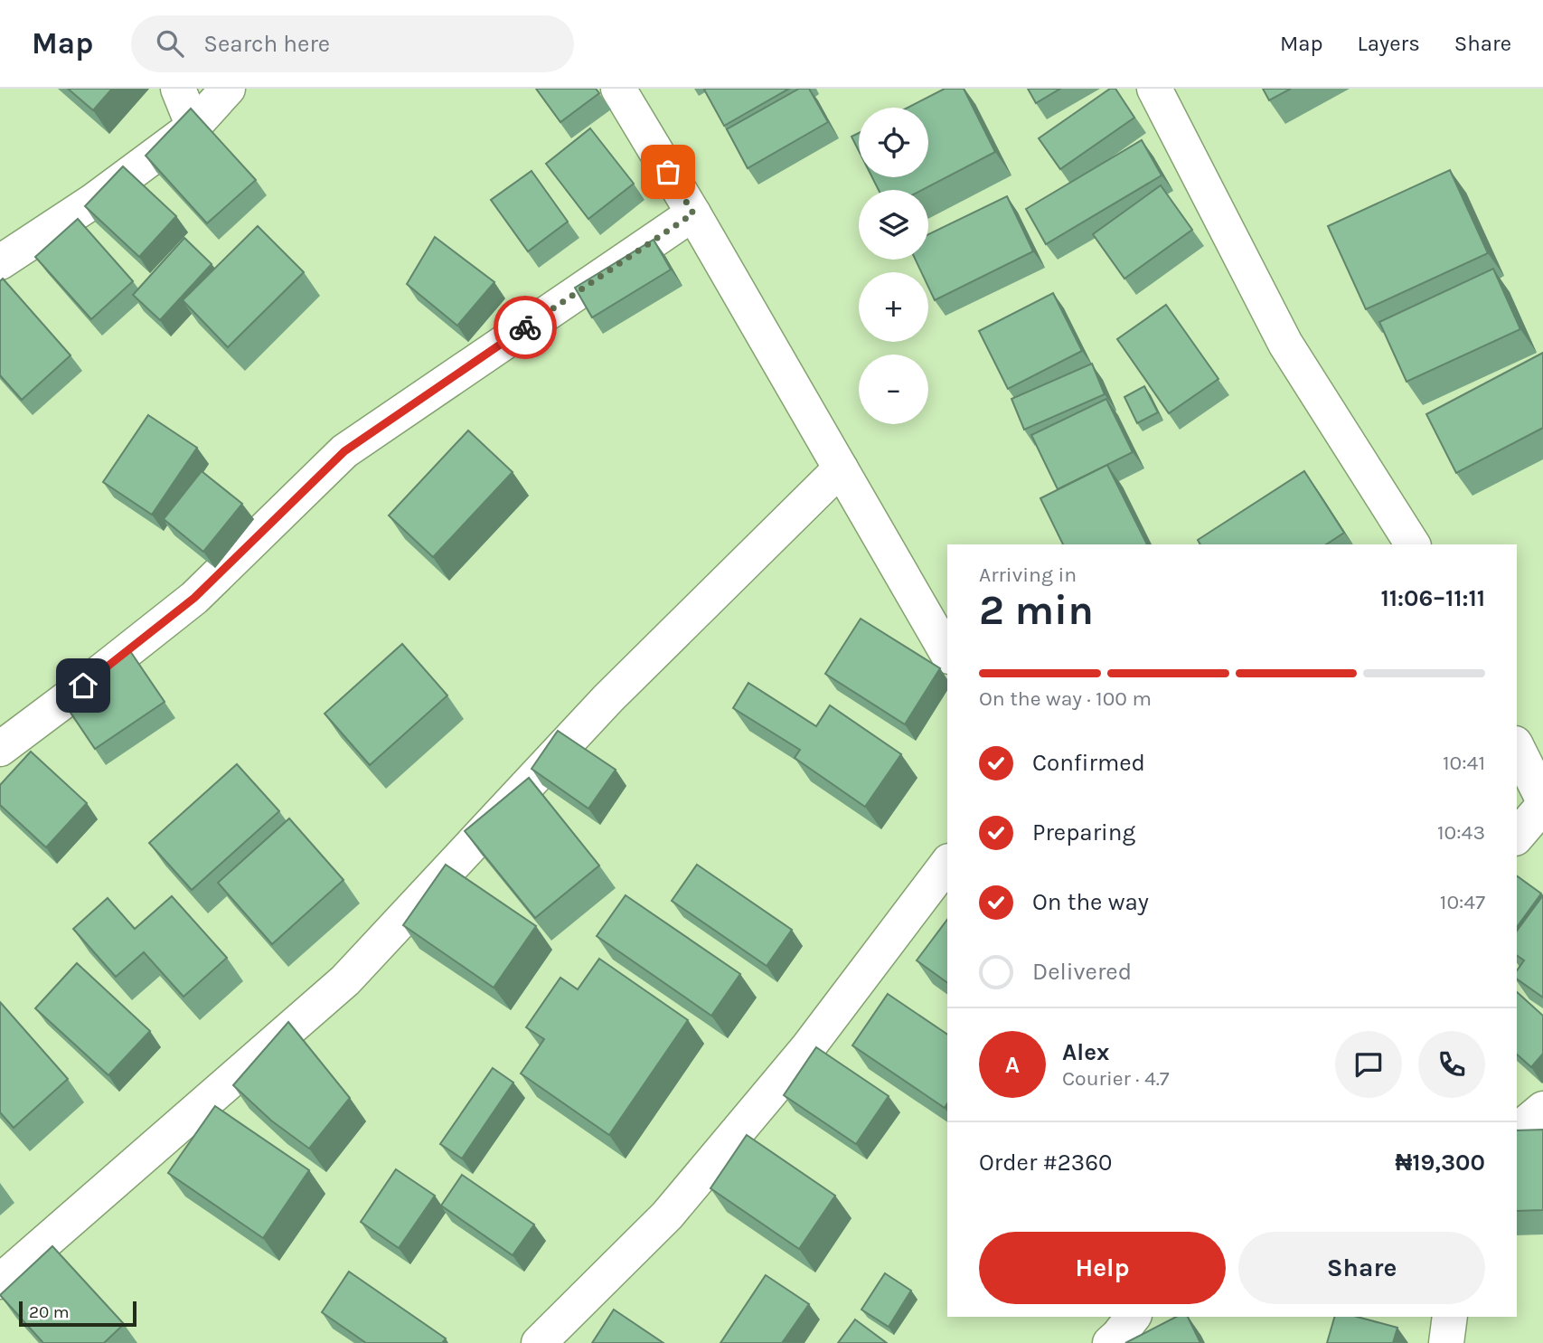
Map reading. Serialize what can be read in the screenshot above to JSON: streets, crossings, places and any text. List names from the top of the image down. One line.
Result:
{"scale_bar":"20 m","page":{"header":"Map","search":"Search here","nav":["Map","Layers","Share"],"map_buttons":["+","−"],"heading":["2 min","Arriving in","11:06–11:11"],"panel":["Alex","Courier · 4.7","Order #2360","₦19,300"],"bar":"On the way · 100 m","list":[["Confirmed","10:41"],["Preparing","10:43"],["On the way","10:47"],"Delivered"],"round":"A","buttons":["Help","Share"],"scale":"20 m"}}
